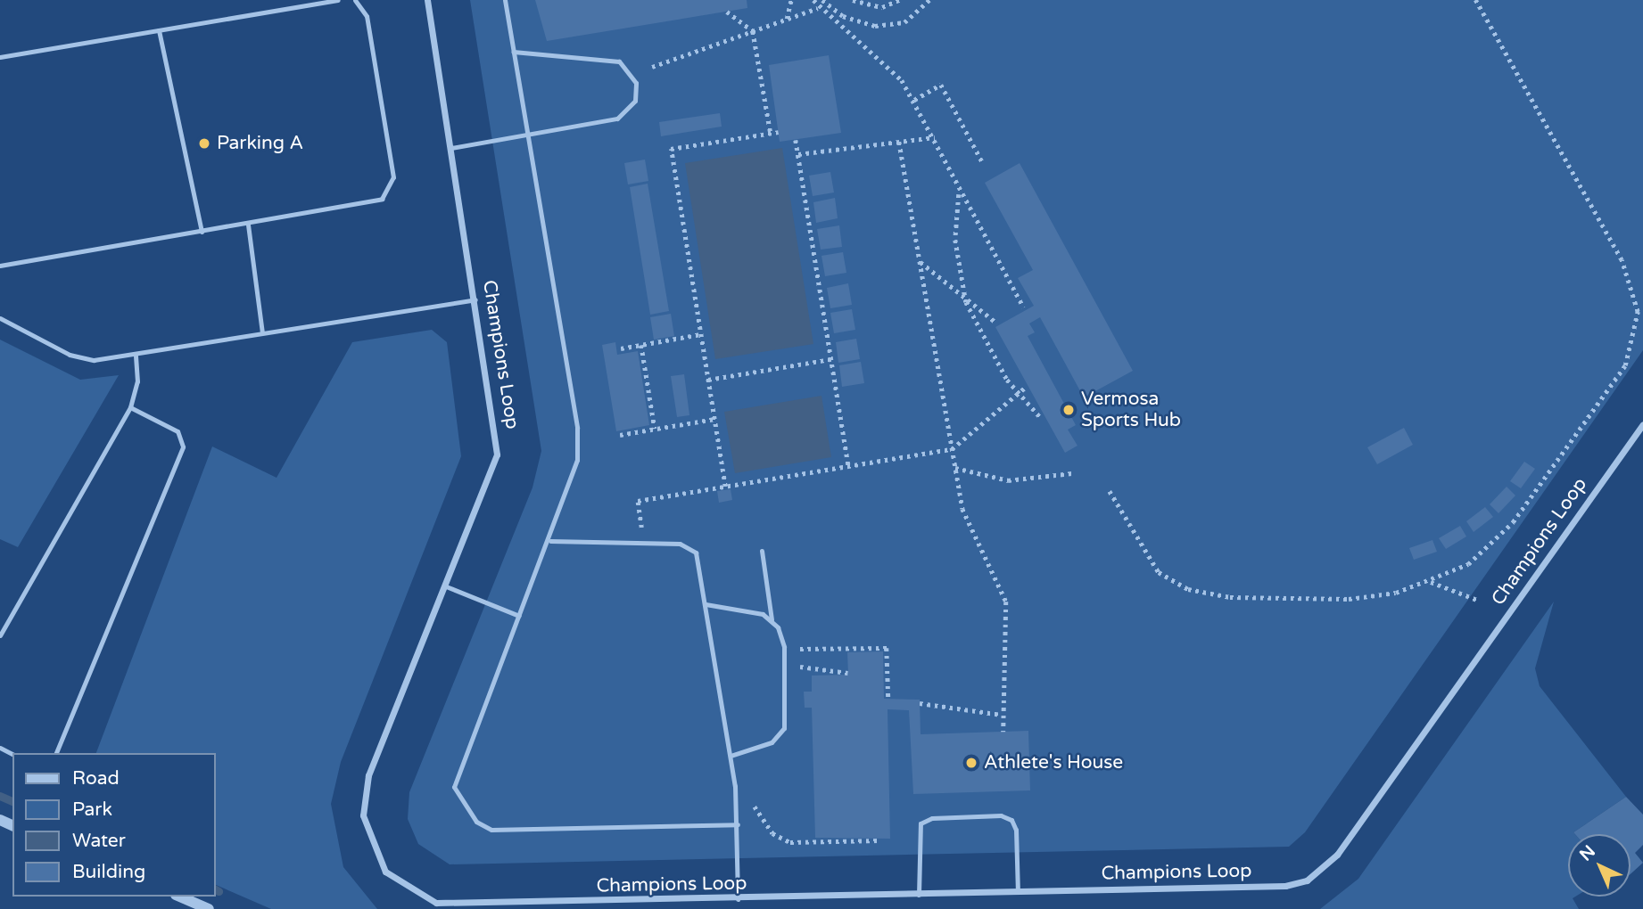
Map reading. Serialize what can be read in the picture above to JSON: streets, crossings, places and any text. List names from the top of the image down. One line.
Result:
{"streets":{"street":["Champions Loop"]},"places":["Parking A","Vermosa Sports Hub","Athlete's House"],"legend":["Road","Park","Water","Building"],"north":"top left"}
